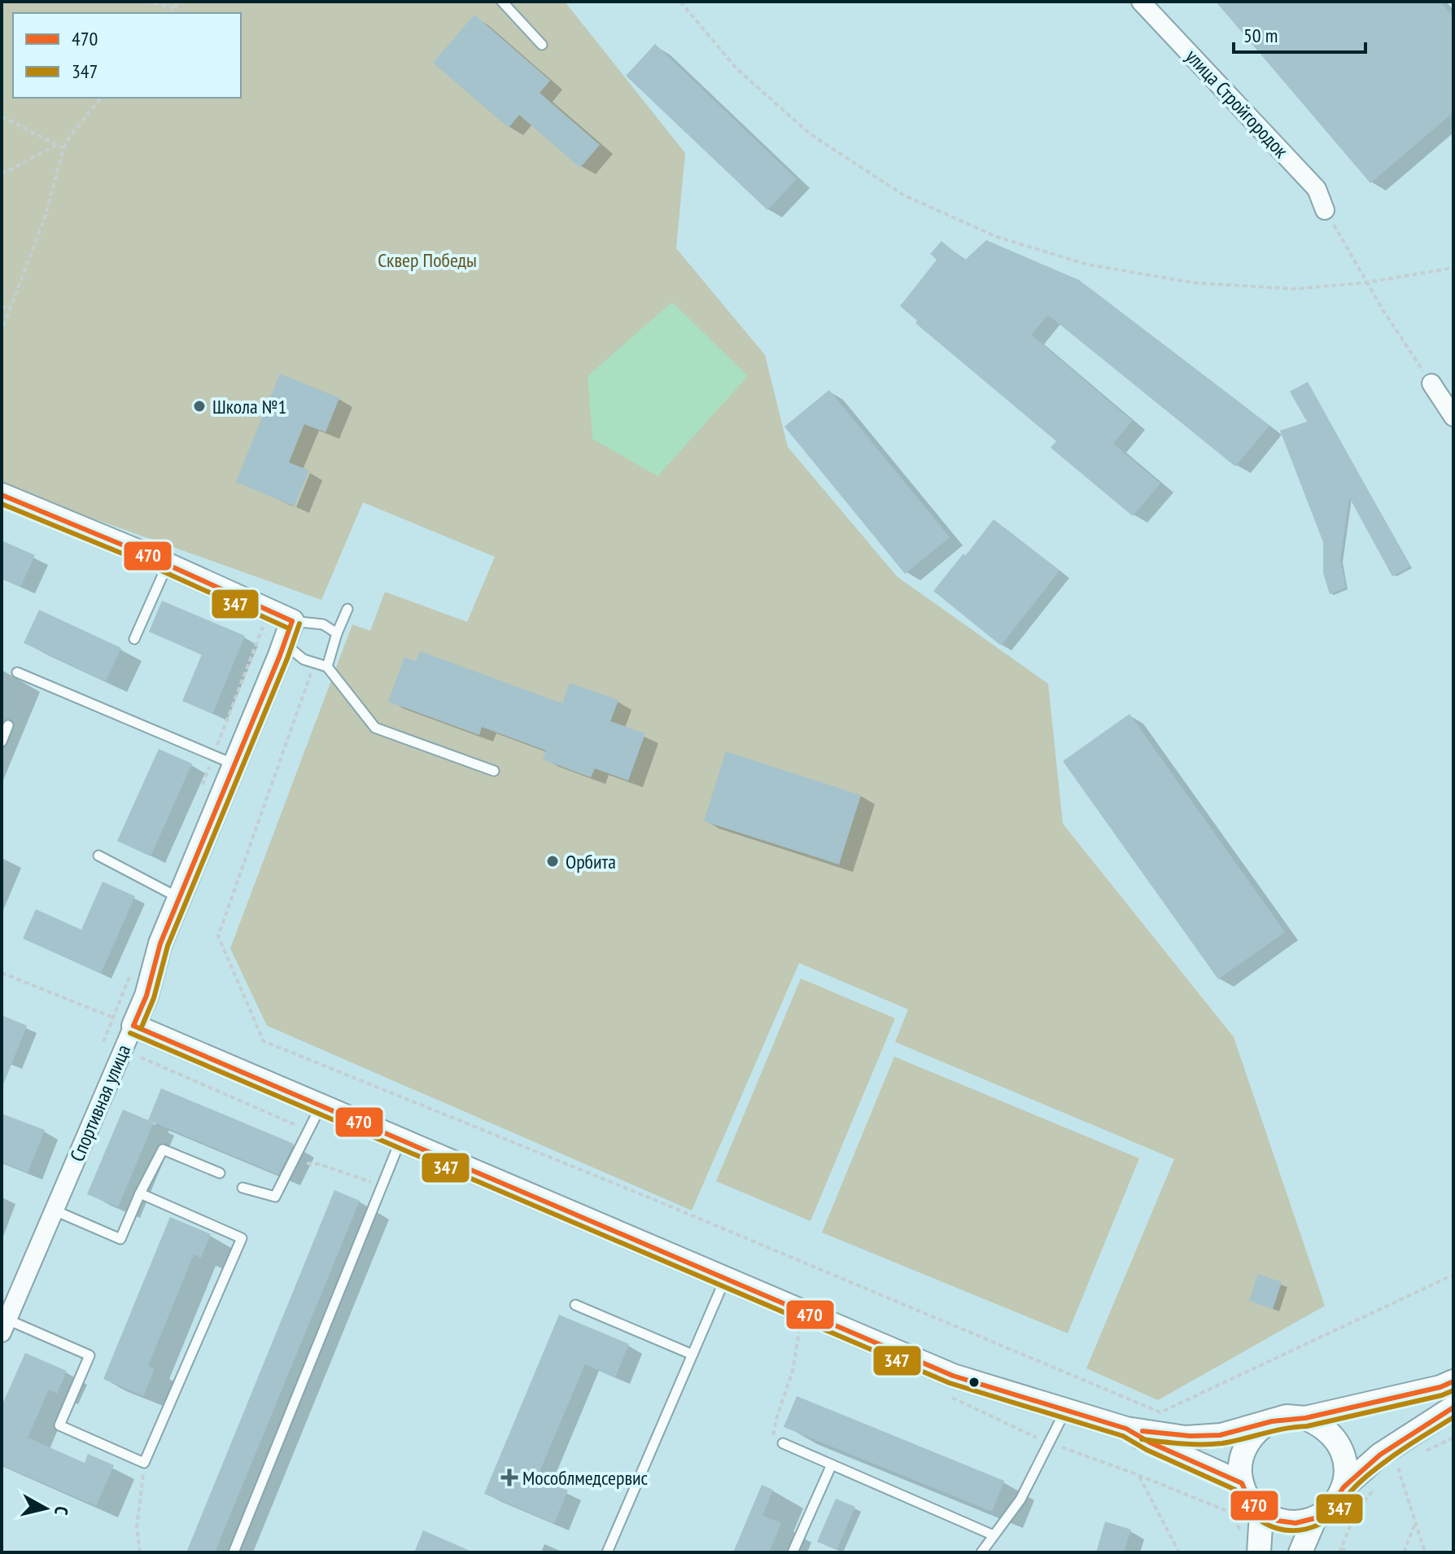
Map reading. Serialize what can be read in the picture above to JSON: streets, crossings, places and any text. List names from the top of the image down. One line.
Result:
{"streets":{"street":["улица Стройгородок","Спортивная улица"]},"parks":["Сквер Победы"],"places":{"other":["Школа №1","Орбита"],"health":["Мособлмедсервис"]},"lines":["transit line 470","transit line 347"],"legend":["470","347"],"scale_bar":"50 m","north":"right"}
